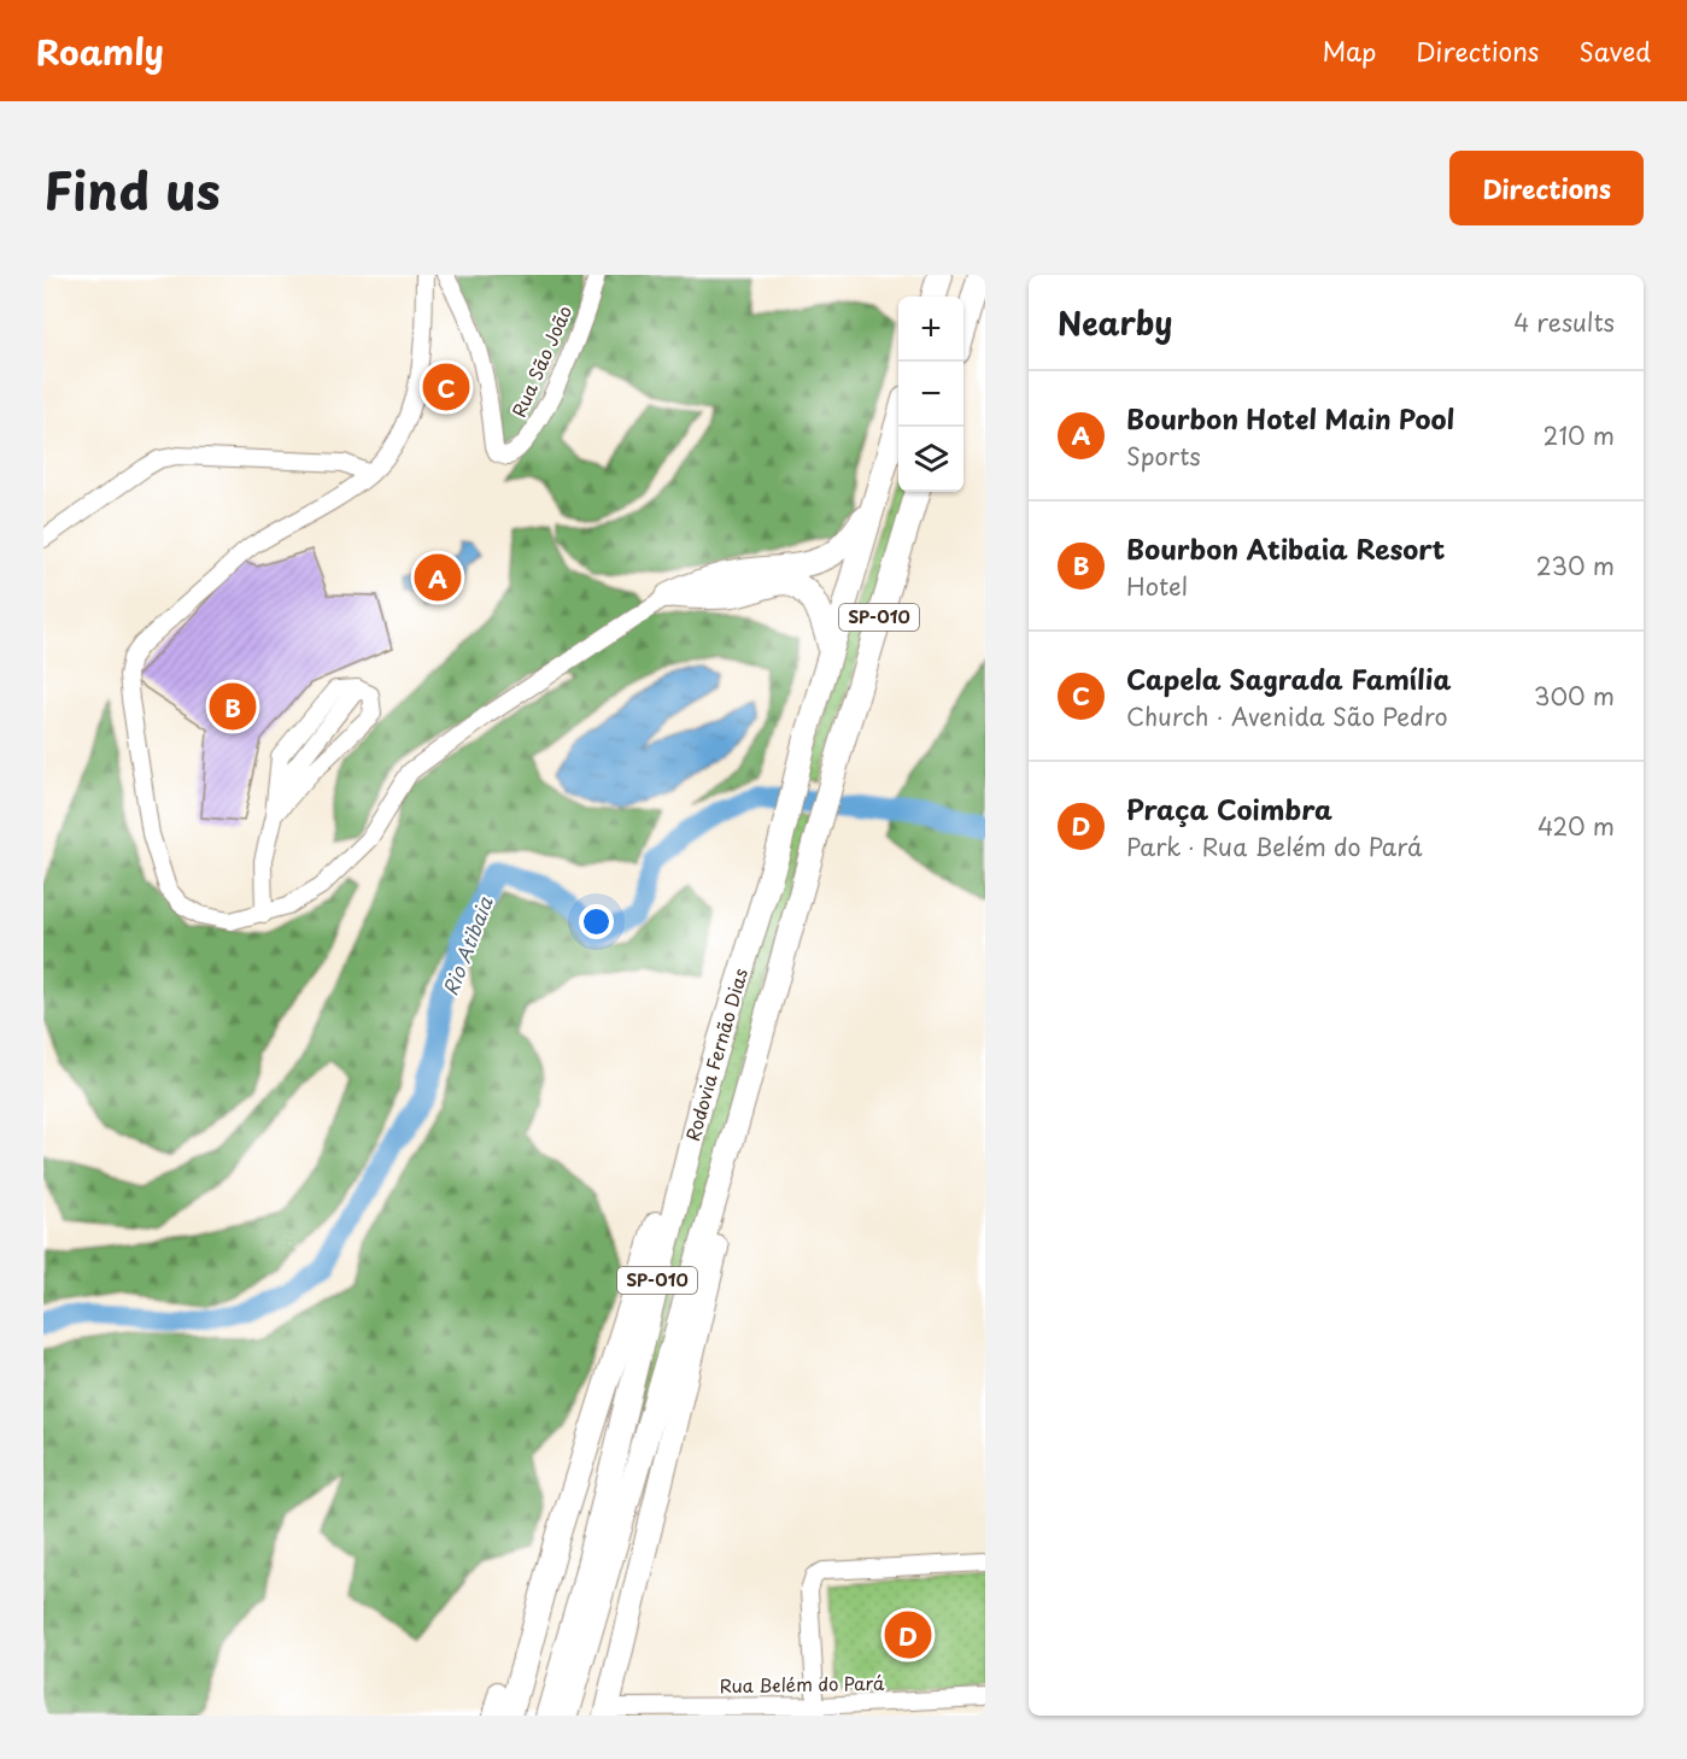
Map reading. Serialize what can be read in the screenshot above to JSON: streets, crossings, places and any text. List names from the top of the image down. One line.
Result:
{"streets":{"highway":["SP-010","Rodovia Fernão Dias"],"street":["Rua São João","Rua Belém do Pará"]},"water":["Rio Atibaia"],"page":{"header":"Roamly","nav":["Map","Directions","Saved"],"title":"Find us","buttons":"Directions","heading":["Nearby","4 results"],"map_buttons":["+","−"],"pins":["C","A","B","D"],"list":[{"mark":"A","name":"Bourbon Hotel Main Pool","note":"Sports","value":"210 m"},{"mark":"B","name":"Bourbon Atibaia Resort","note":"Hotel","value":"230 m"},{"mark":"C","name":"Capela Sagrada Família","note":"Church · Avenida São Pedro","value":"300 m"},{"mark":"D","name":"Praça Coimbra","note":"Park · Rua Belém do Pará","value":"420 m"}]}}
